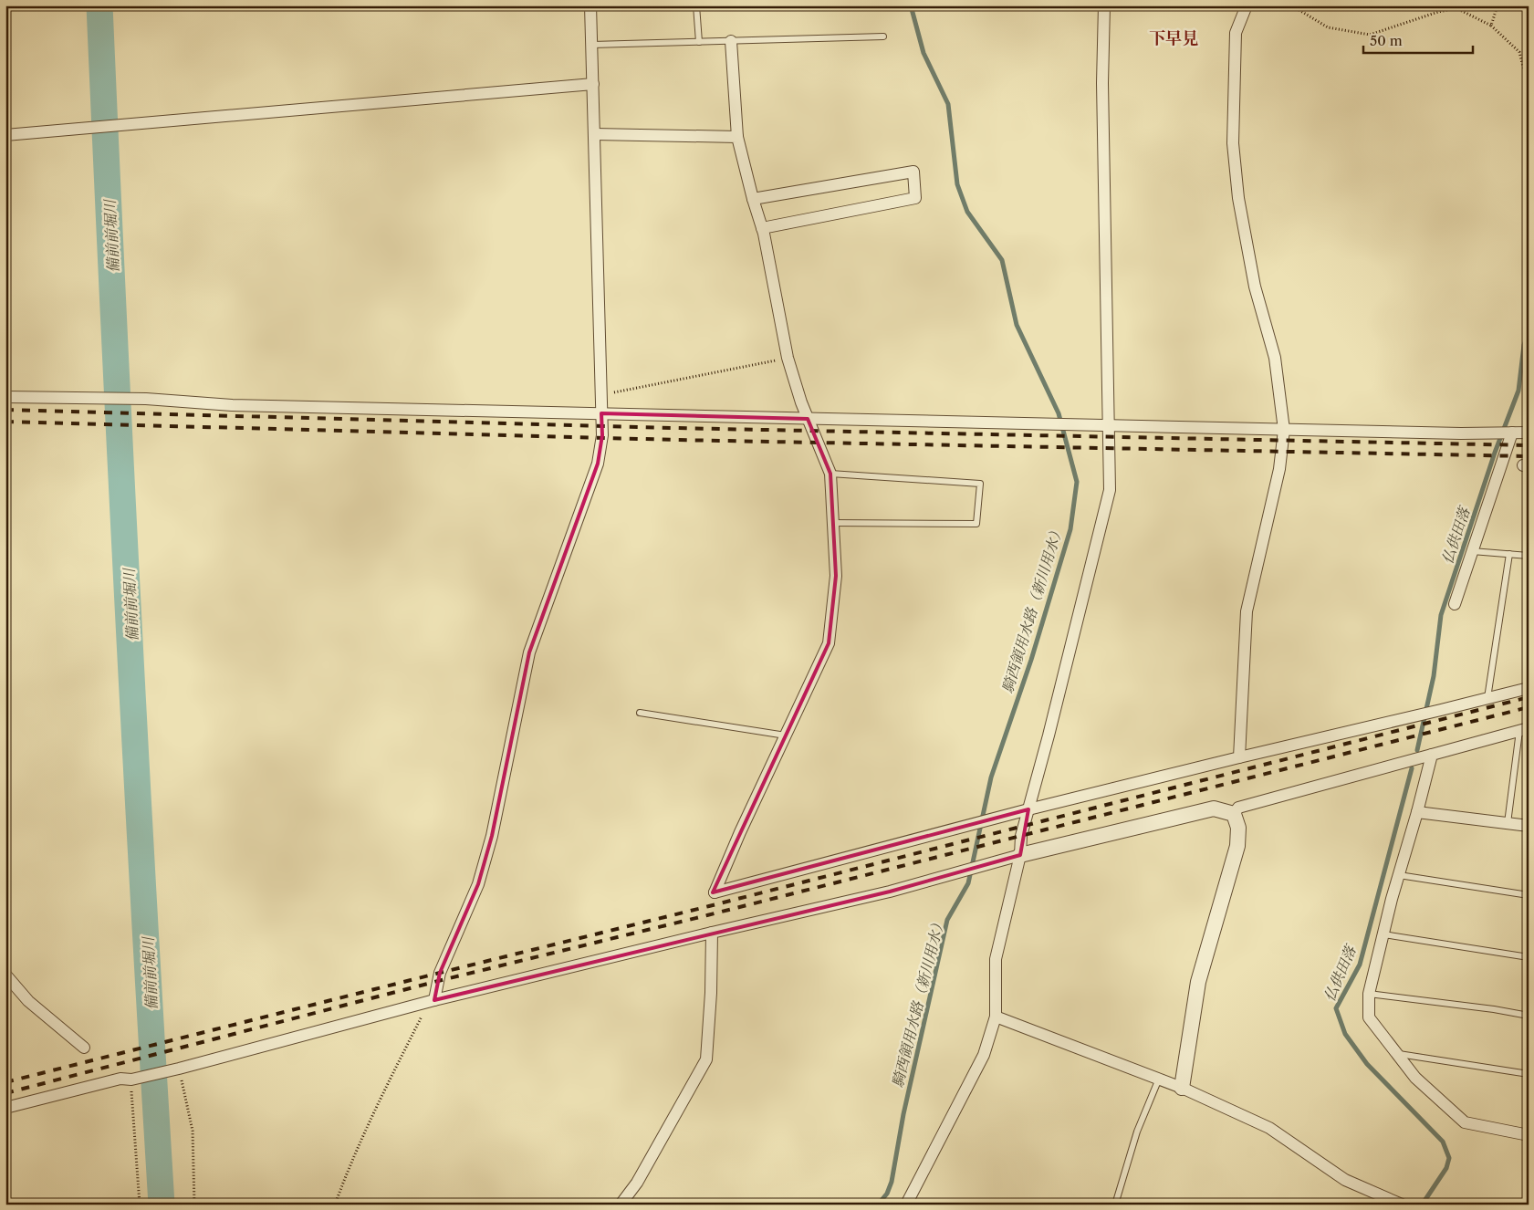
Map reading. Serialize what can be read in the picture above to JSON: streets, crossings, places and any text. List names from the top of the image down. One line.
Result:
{"districts":["下早見"],"water":["備前前堀川","仏供田落","騎西領用水路（新川用水）"],"scale_bar":"50 m"}
